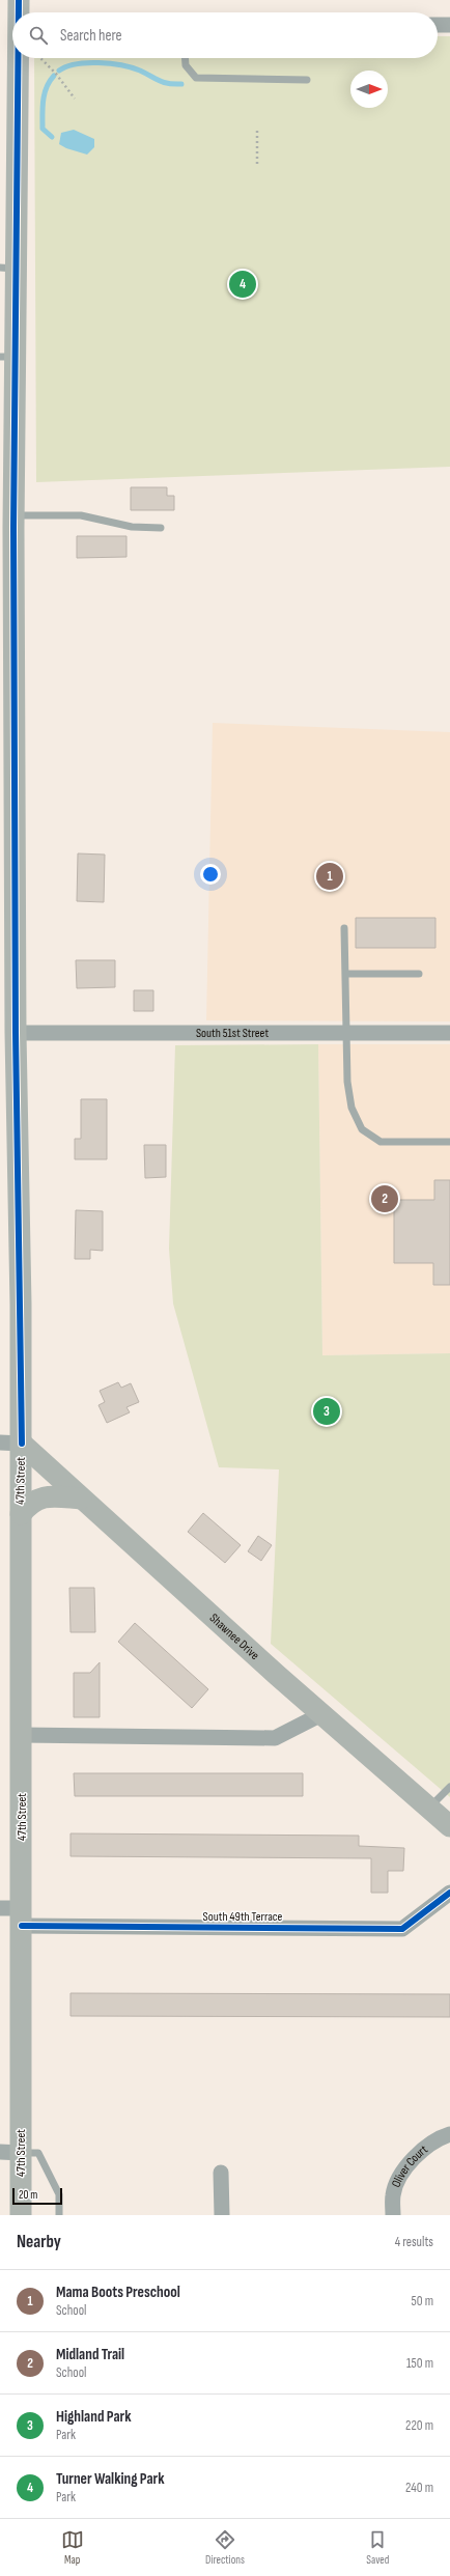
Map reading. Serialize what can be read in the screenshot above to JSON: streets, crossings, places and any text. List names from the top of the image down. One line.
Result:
{"streets":{"main road":["47th Street","Shawnee Drive"],"street":["South 51st Street","South 49th Terrace","Oliver Court"]},"crossings":[["South 51st Street","47th Street"],["47th Street","Shawnee Drive"],["47th Street","South 49th Terrace"]],"scale_bar":"20 m","north":"right","page":{"search":"Search here","pins":["4","1","2","3"],"scale":"20 m","heading":["Nearby","4 results"],"list":[{"mark":"1","name":"Mama Boots Preschool","note":"School","value":"50 m"},{"mark":"2","name":"Midland Trail","note":"School","value":"150 m"},{"mark":"3","name":"Highland Park","note":"Park","value":"220 m"},{"mark":"4","name":"Turner Walking Park","note":"Park","value":"240 m"}],"nav":["Map","Directions","Saved"]}}
